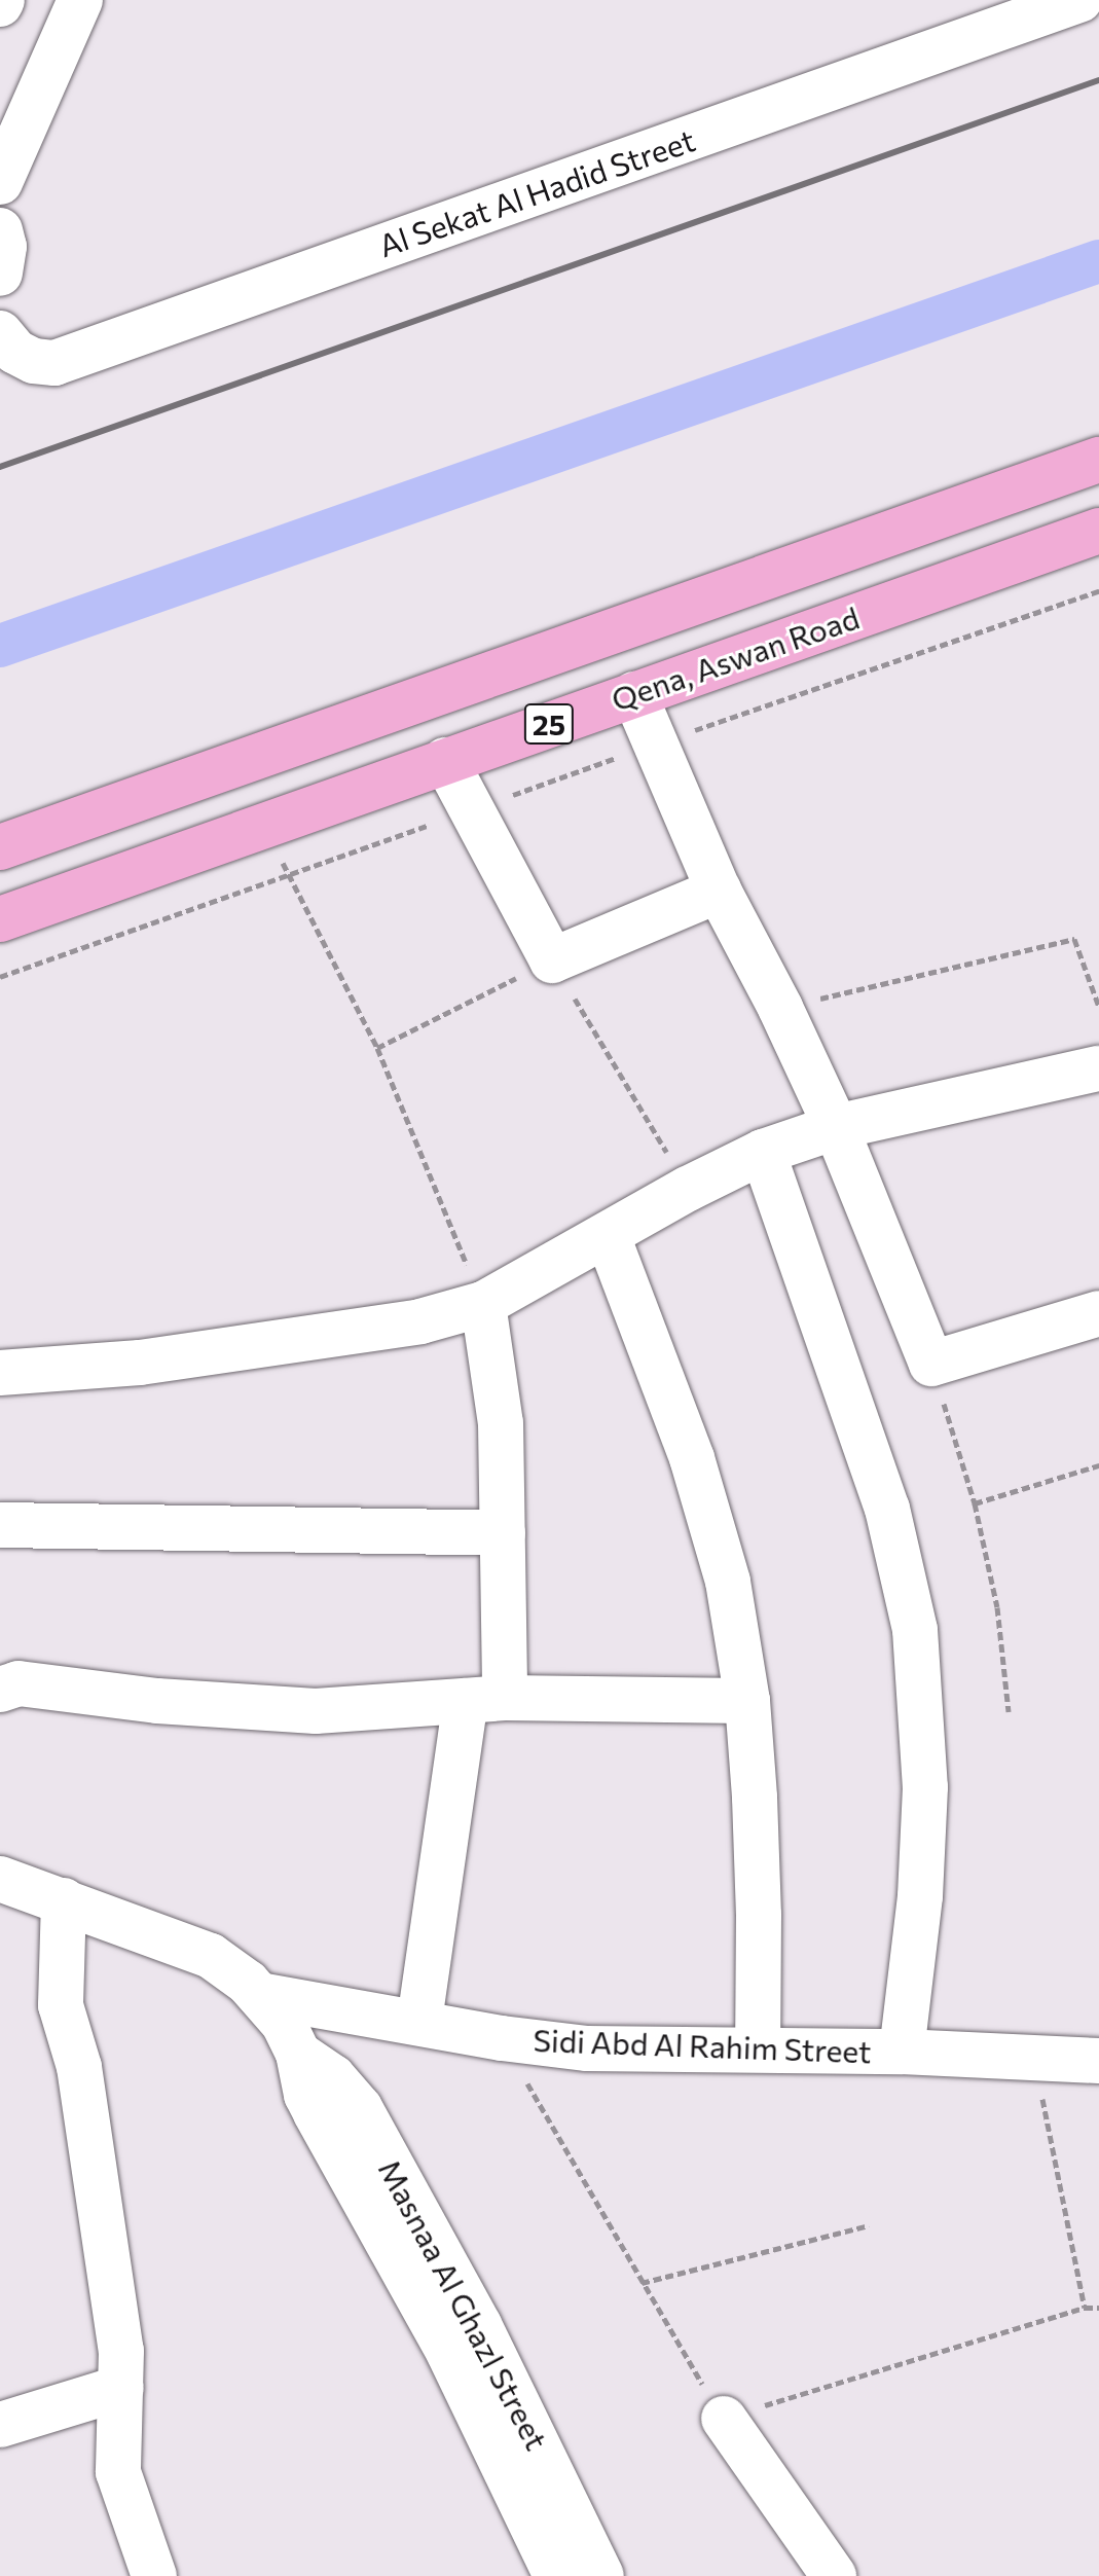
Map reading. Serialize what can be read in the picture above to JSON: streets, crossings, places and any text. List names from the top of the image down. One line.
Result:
{"streets":{"highway":["Qena, Aswan Road","25"],"street":["Al Sekat Al Hadid Street","Sidi Abd Al Rahim Street","Masnaa Al Ghazl Street"]},"crossings":[["Sidi Abd Al Rahim Street","Masnaa Al Ghazl Street"]]}
